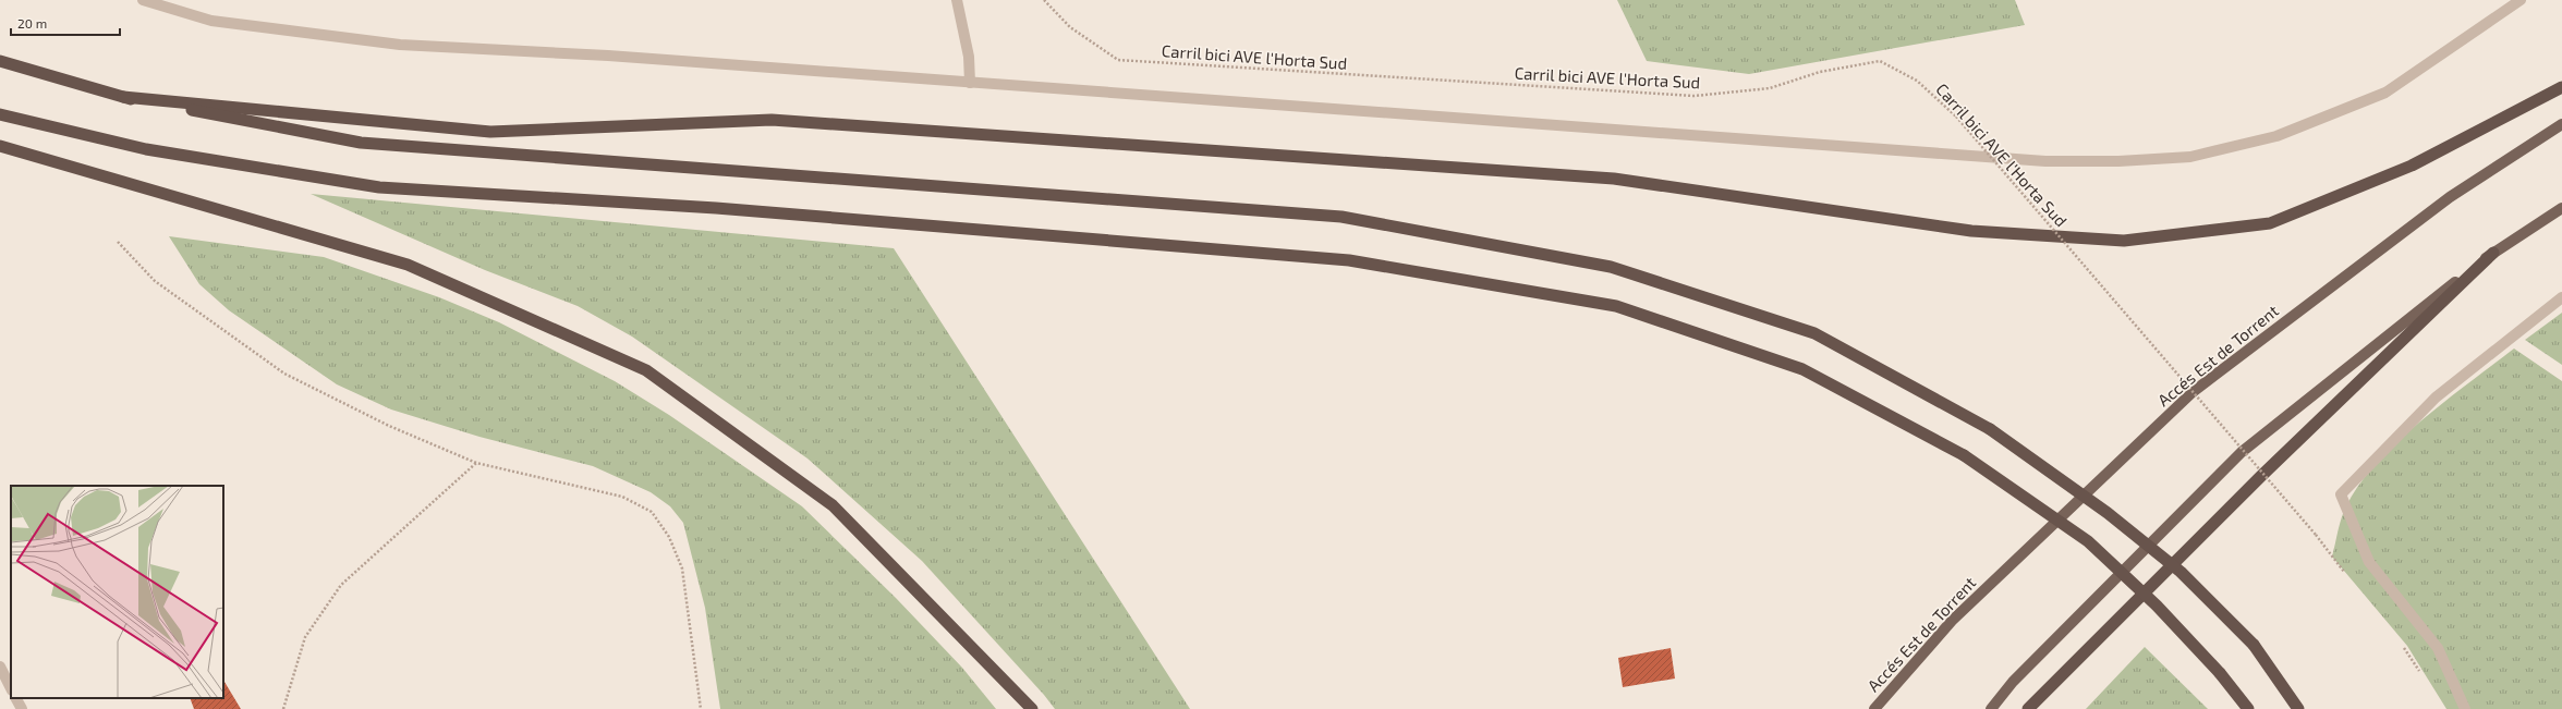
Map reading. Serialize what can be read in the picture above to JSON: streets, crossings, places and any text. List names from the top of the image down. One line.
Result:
{"streets":{"main road":["Accés Est de Torrent"],"path":["Carril bici AVE l'Horta Sud"]},"scale_bar":"20 m"}
